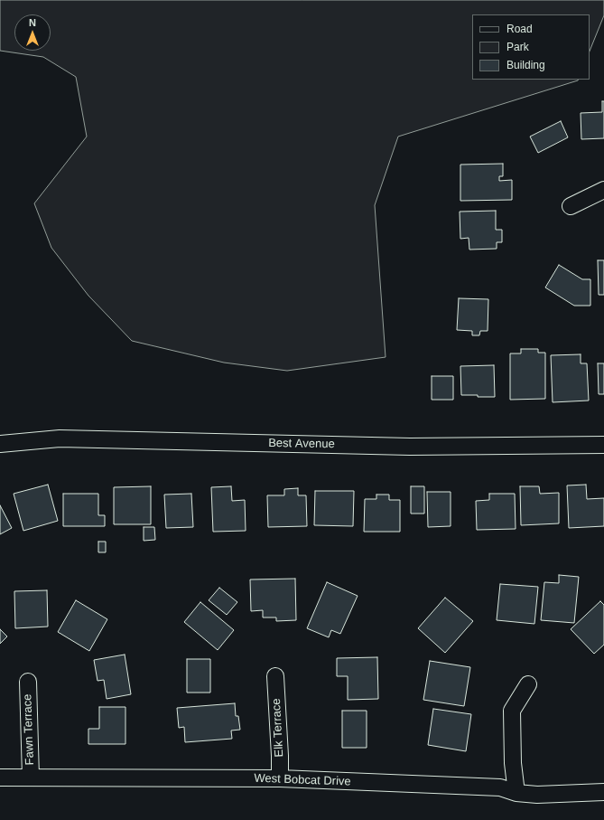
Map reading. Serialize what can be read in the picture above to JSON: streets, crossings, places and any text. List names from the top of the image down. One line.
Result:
{"streets":{"street":["Best Avenue","Elk Terrace","Fawn Terrace","West Bobcat Drive"]},"crossings":[["Elk Terrace","West Bobcat Drive"],["Fawn Terrace","West Bobcat Drive"]],"legend":["Road","Park","Building"],"north":"top"}
